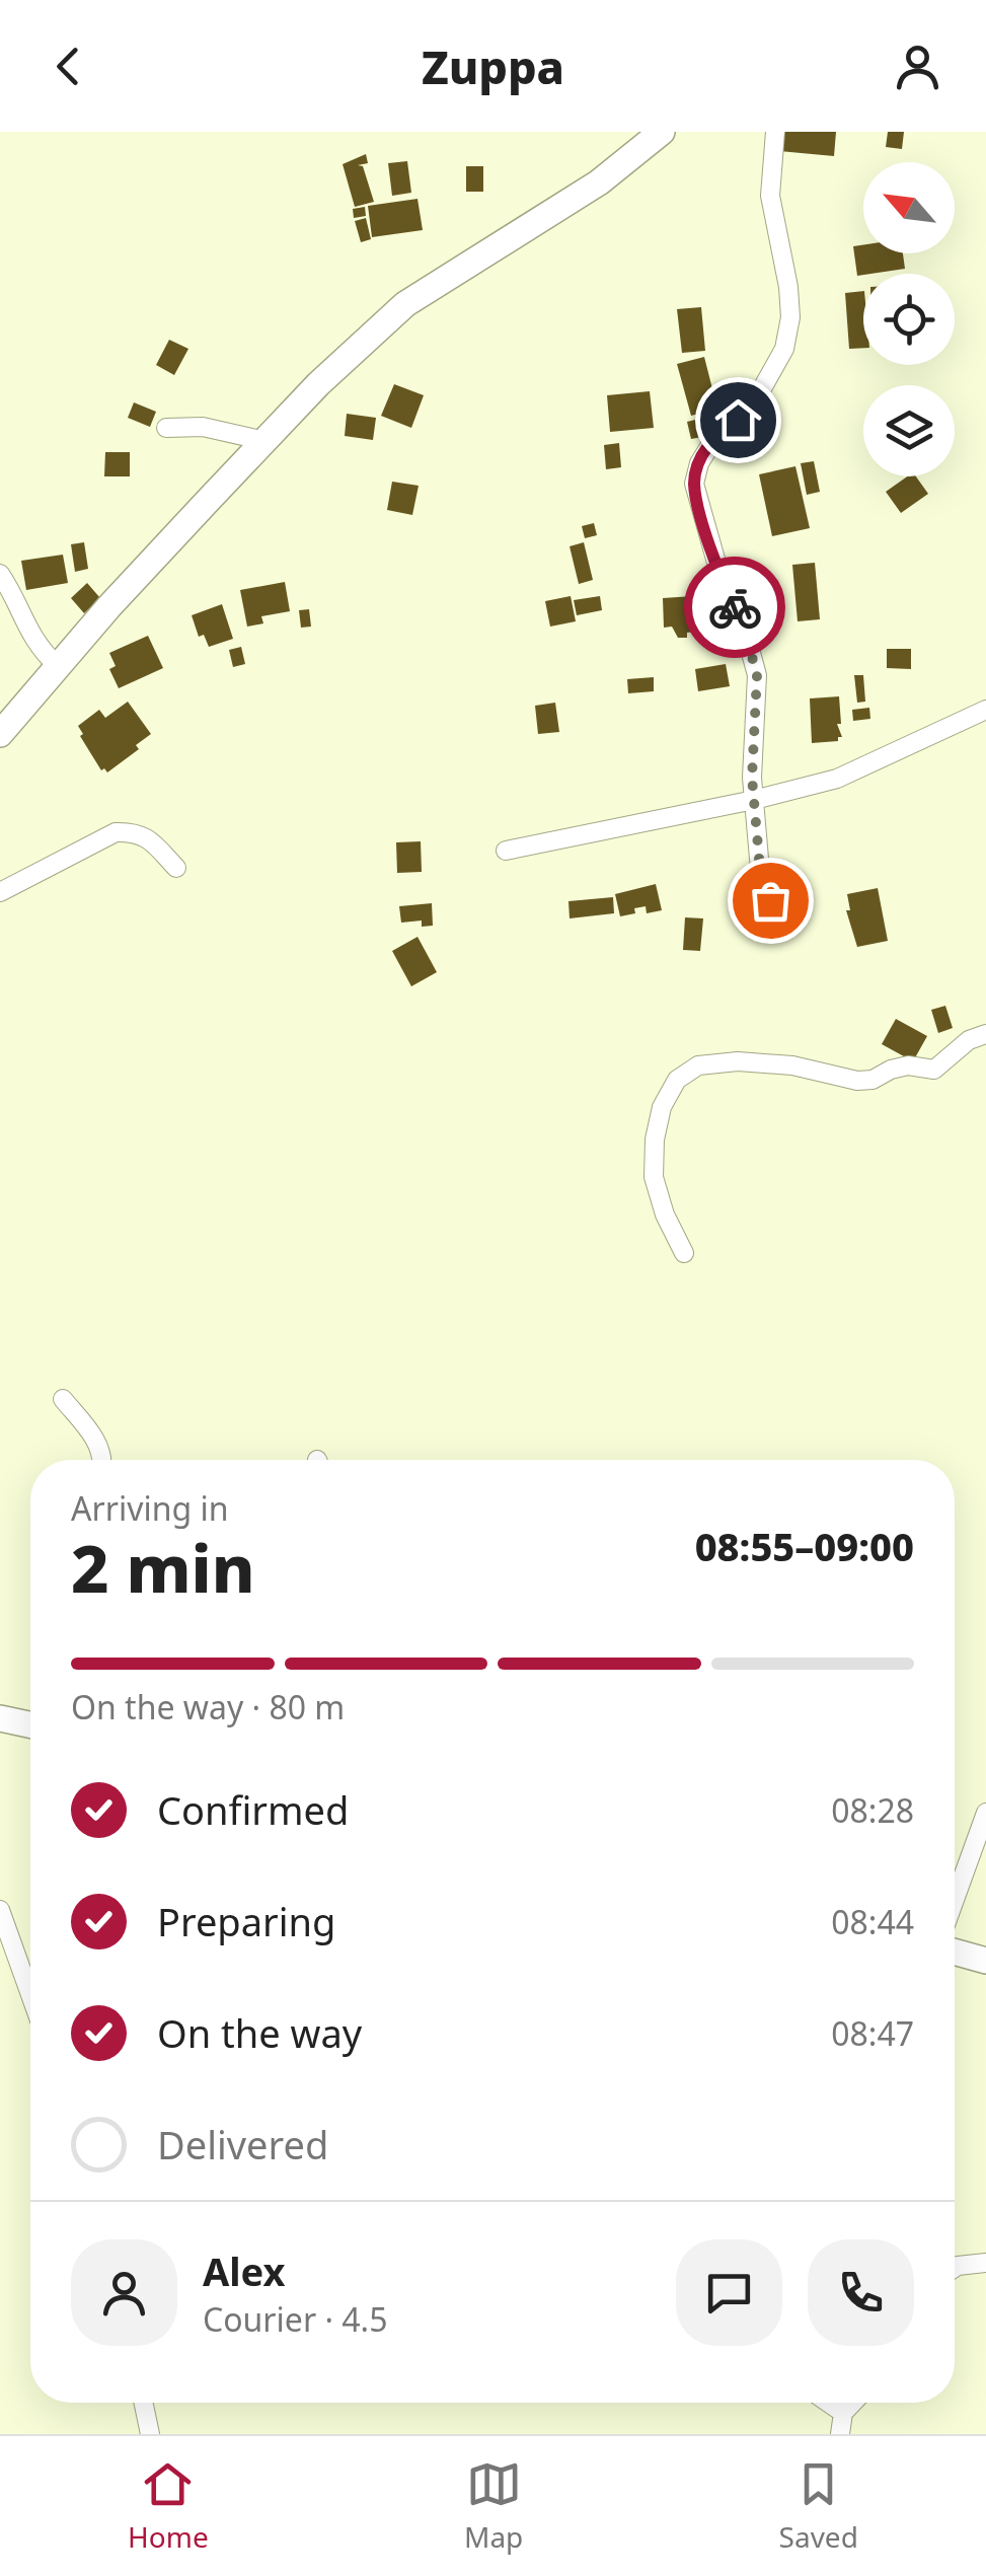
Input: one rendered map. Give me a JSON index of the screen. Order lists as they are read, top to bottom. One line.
{"north":"top left","page":{"header":"Zuppa","heading":["2 min","Arriving in","08:55–09:00"],"panel":["Alex","Courier · 4.5"],"bar":"On the way · 80 m","list":[["Confirmed","08:28"],["Preparing","08:44"],["On the way","08:47"],"Delivered"],"tabs":["Home","Map","Saved"]}}
